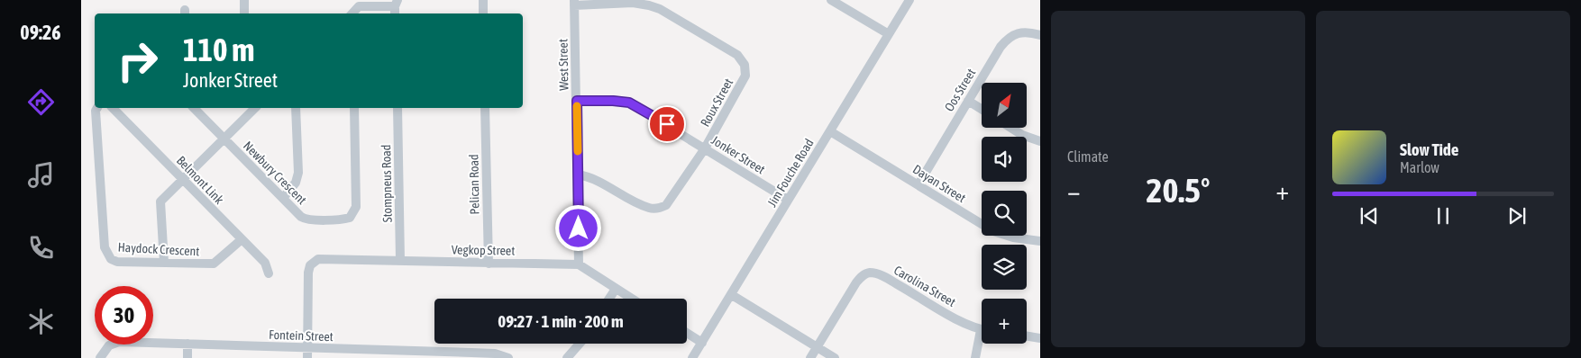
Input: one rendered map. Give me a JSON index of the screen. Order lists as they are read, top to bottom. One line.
{"streets":{"street":["West Street","Oos Street","Roux Street","Jonker Street","Newbury Crescent","Jim Fouche Road","Belmont Link","Stompneus Road","Dayan Street","Pelican Road","Haydock Crescent","Vegkop Street","Carolina Street","Fontein Street"]},"crossings":[["West Street","Roux Street"],["West Street","Jonker Street"],["West Street","Vegkop Street"],["Oos Street","Dayan Street"],["Roux Street","Jonker Street"],["Jonker Street","Jim Fouche Road"],["Jim Fouche Road","Dayan Street"],["Belmont Link","Haydock Crescent"],["Stompneus Road","Vegkop Street"],["Pelican Road","Vegkop Street"],["Vegkop Street","Fontein Street"]],"north":"top right","page":{"tabs":"09:26","tile":"Climate","turn":["110 m","Jonker Street"],"map_buttons":"+","song":["Slow Tide","Marlow"],"heat":["−","20.5°","+"],"limit":"30","trip":"09:27 · 1 min · 200 m"}}
